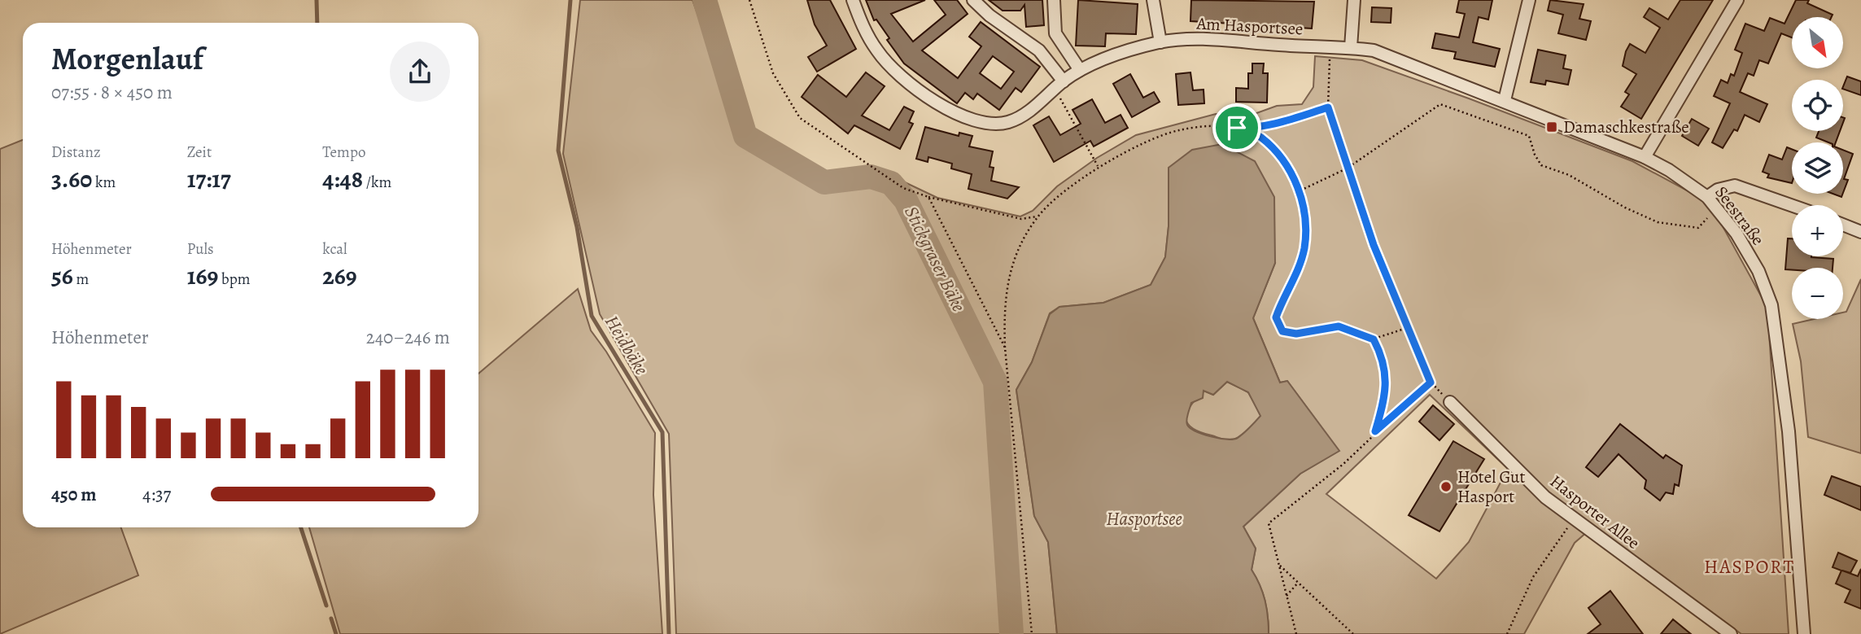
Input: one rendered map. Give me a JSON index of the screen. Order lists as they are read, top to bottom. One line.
{"streets":{"street":["Am Hasportsee","Seestraße","Hasporter Allee"]},"crossings":[["Am Hasportsee","Seestraße"]],"districts":["HASPORT"],"water":["Stickgraser Bäke","Heidbäke","Hasportsee"],"places":{"transit":["Damaschkestraße"],"other":["Hotel Gut Hasport"]},"north":"bottom right","page":{"map_buttons":["+","−"],"heading":["Morgenlauf","07:55 · 8 × 450 m"],"stats":[["Distanz","3.60 km"],["Zeit","17:17"],["Tempo","4:48 /km"],["Höhenmeter","56 m"],["Puls","169 bpm"],["kcal","269"]],"chart":["Höhenmeter","240–246 m"],"list":[{"name":"450 m","note":"4:37"}]}}
